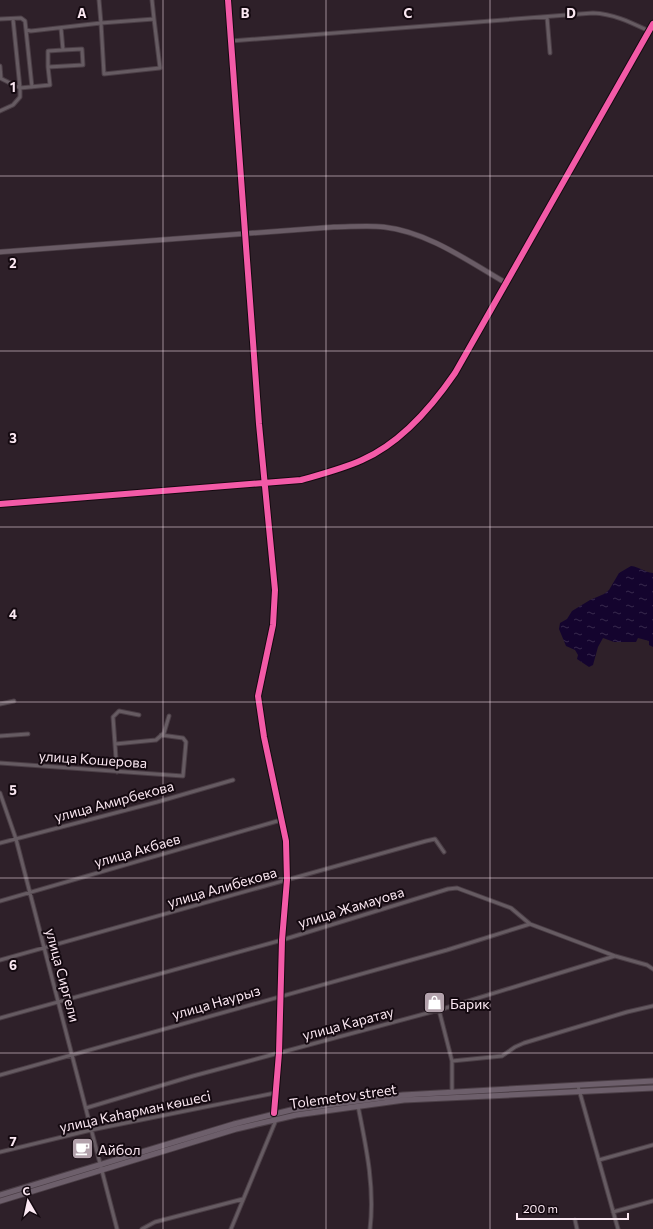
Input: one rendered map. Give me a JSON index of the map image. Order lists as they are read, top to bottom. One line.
{"streets":{"main road":["Tolemetov street"],"street":["улица Кошерова","улица Амирбекова","улица Акбаев","улица Алибекова","улица Жамауова","улица Сиргели","улица Наурыз","улица Каратау","улица Каһарман көшесі"]},"crossings":[["улица Амирбекова","улица Сиргели"],["улица Акбаев","улица Сиргели"],["улица Алибекова","улица Сиргели"],["улица Жамауова","улица Сиргели"],["улица Жамауова","улица Наурыз"],["улица Жамауова","улица Каратау"],["улица Сиргели","улица Наурыз"],["улица Сиргели","улица Каратау"],["улица Сиргели","Tolemetov street"],["улица Сиргели","улица Каһарман көшесі"]],"places":{"shop":["Барик"],"cafe":["Айбол"]},"scale_bar":"200 m","north":"top","grid":{"columns":["A","B","C","D"],"rows":["1","2","3","4","5","6","7"]}}
